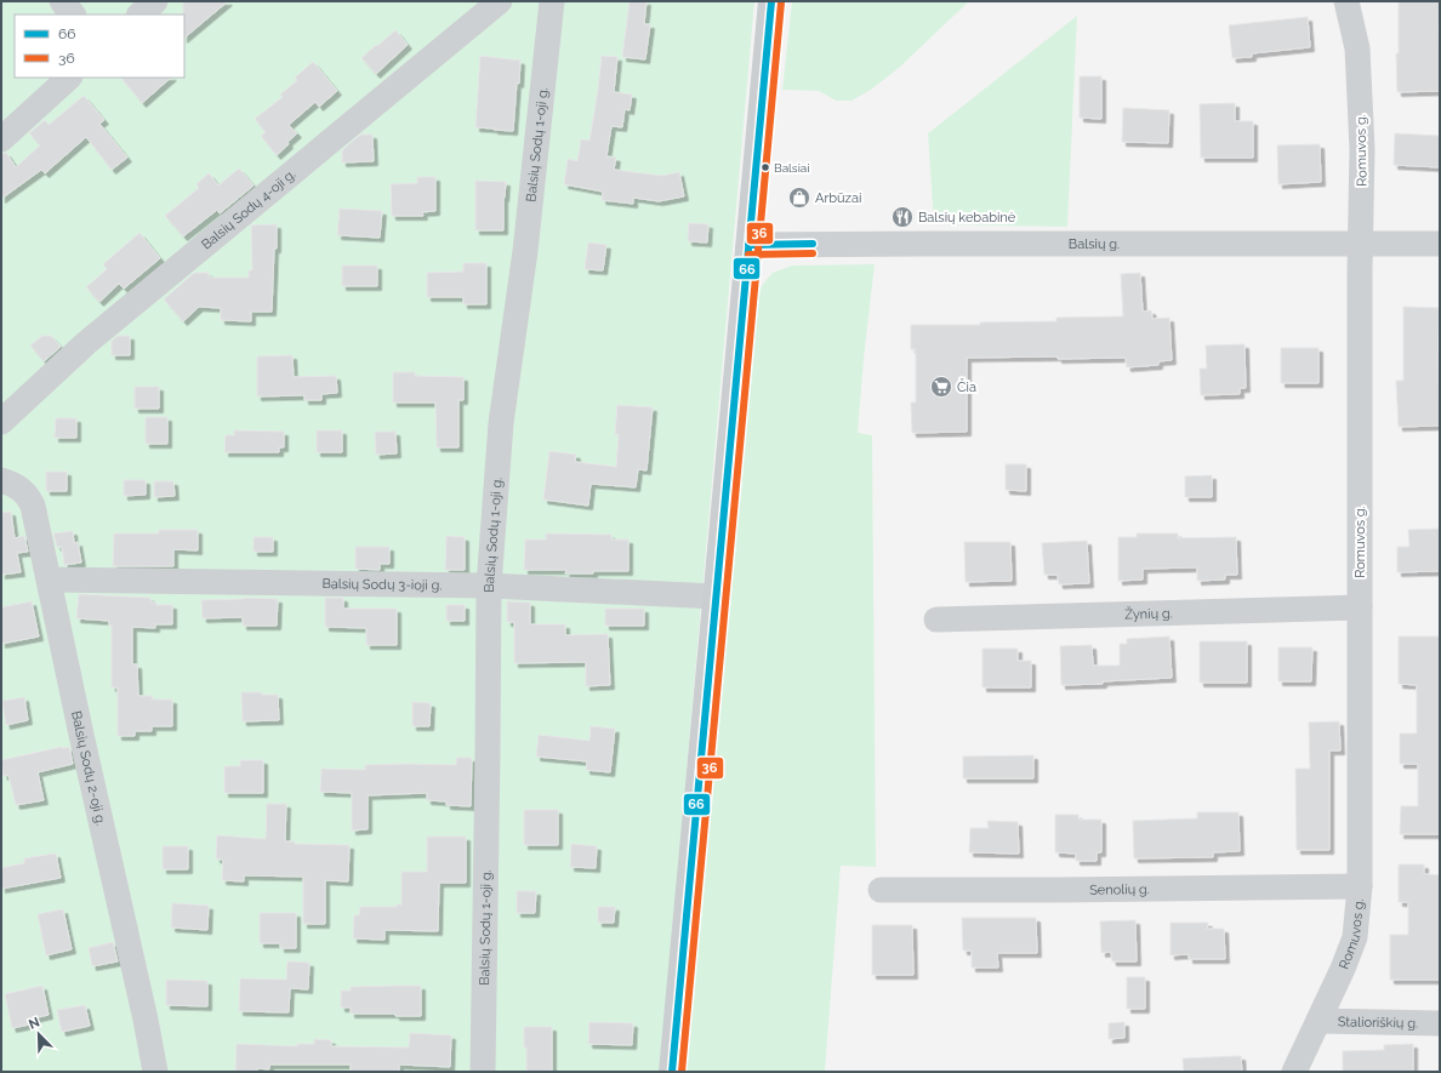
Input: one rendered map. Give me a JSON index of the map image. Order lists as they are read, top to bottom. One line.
{"streets":{"street":["Balsių Sodų 1-oji g.","Romuvos g.","Balsių Sodų 4-oji g.","Balsių g.","Balsių Sodų 3-ioji g.","Žynių g.","Balsių Sodų 2-oji g.","Senolių g.","Stalioriškių g."]},"crossings":[["Balsių Sodų 1-oji g.","Balsių Sodų 3-ioji g."],["Romuvos g.","Balsių g."],["Romuvos g.","Žynių g."],["Romuvos g.","Senolių g."],["Romuvos g.","Stalioriškių g."],["Balsių Sodų 3-ioji g.","Balsių Sodų 2-oji g."]],"places":{"other":["Balsiai"],"shop":["Arbūzai"],"restaurant":["Balsių kebabinė"],"supermarket":["Čia"]},"lines":["transit line 66","transit line 36"],"legend":["66","36"],"north":"top left"}
